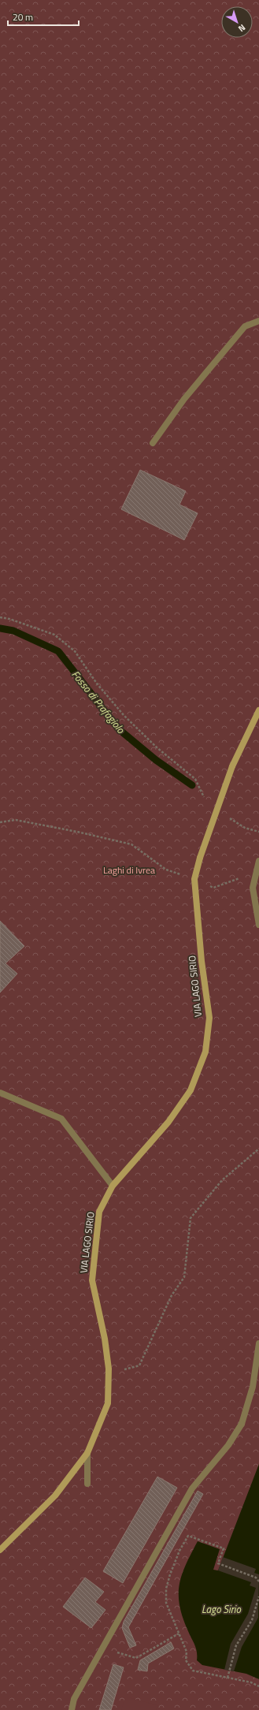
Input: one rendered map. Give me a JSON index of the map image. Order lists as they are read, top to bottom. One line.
{"streets":{"main road":["VIA LAGO SIRIO"]},"water":["Fosso di Prafagiolo","Lago Sirio"],"parks":["Laghi di Ivrea"],"scale_bar":"20 m","north":"bottom right"}
